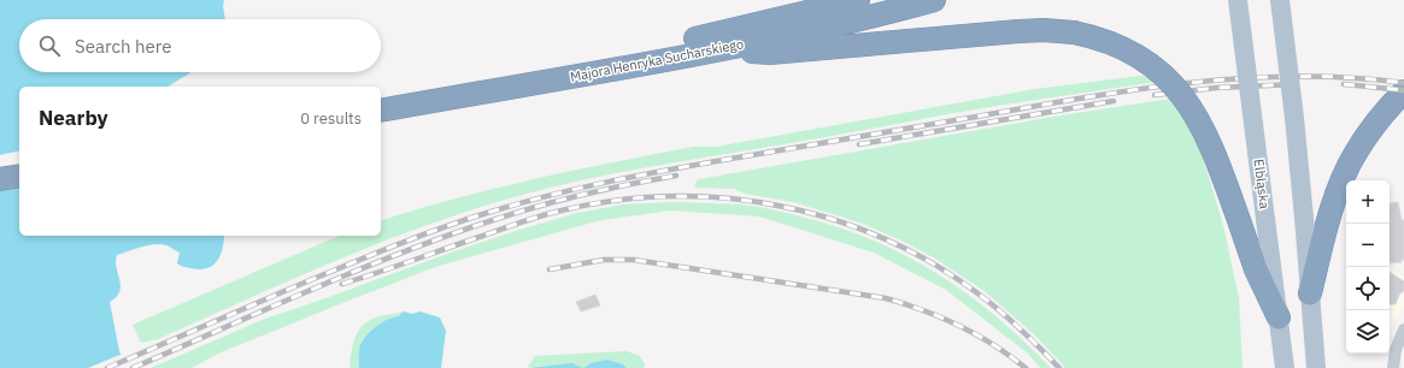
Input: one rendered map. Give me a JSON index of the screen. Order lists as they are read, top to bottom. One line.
{"streets":{"highway":["Majora Henryka Sucharskiego"],"main road":["Elbląska"]},"page":{"search":"Search here","heading":["Nearby","0 results"],"map_buttons":["+","−"]}}
